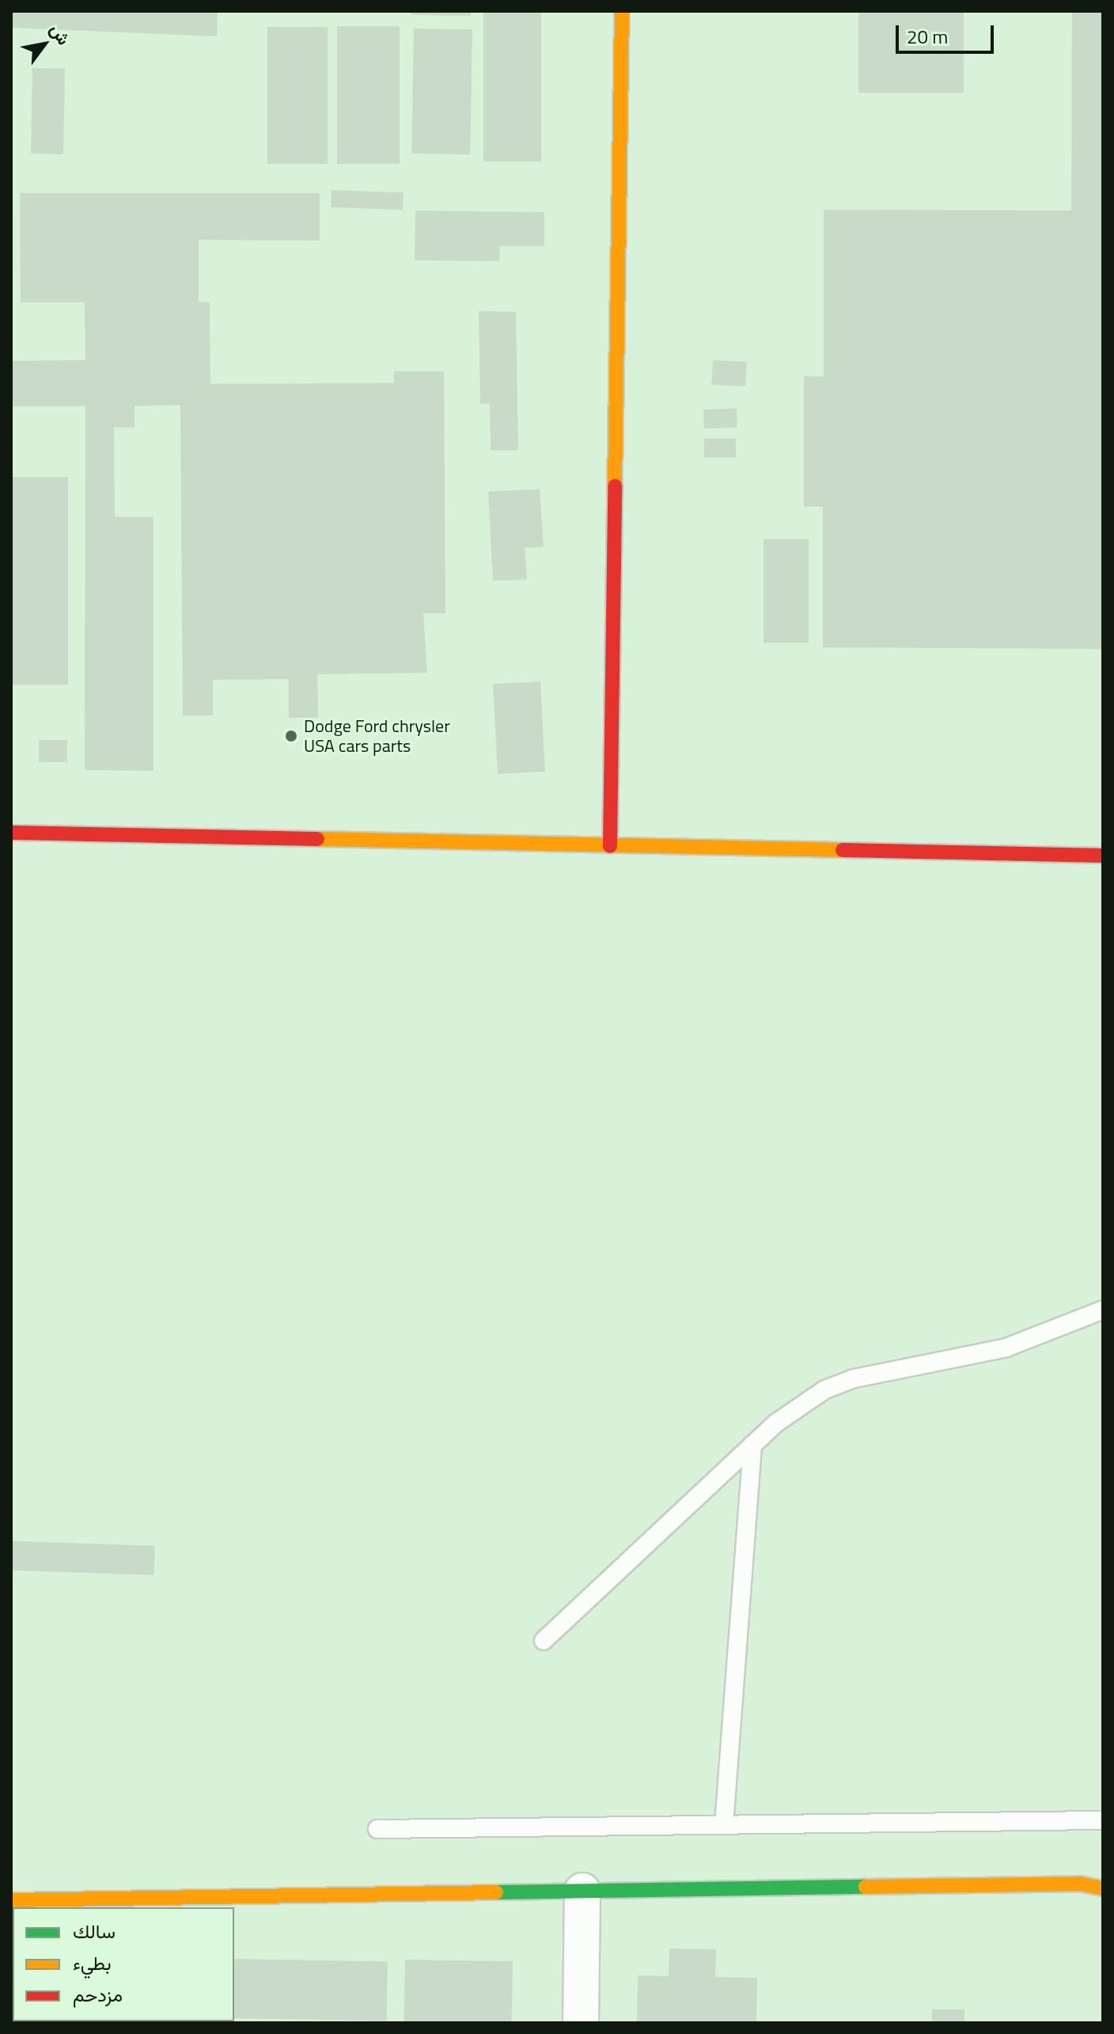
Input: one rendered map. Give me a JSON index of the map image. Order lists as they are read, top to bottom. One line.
{"places":["Dodge Ford chrysler USA cars parts"],"legend":["سالك","بطيء","مزدحم"],"scale_bar":"20 m","north":"top right"}
